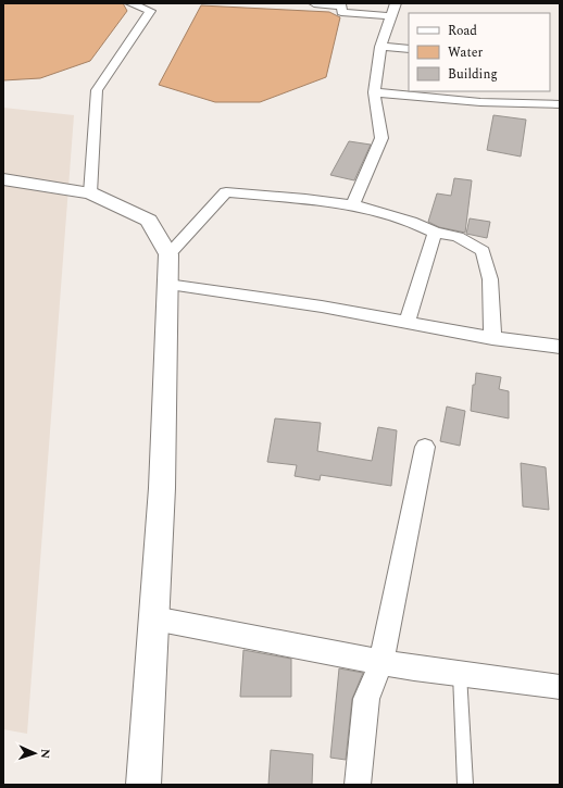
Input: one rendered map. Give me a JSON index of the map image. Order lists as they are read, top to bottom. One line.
{"legend":["Road","Water","Building"],"north":"right"}
